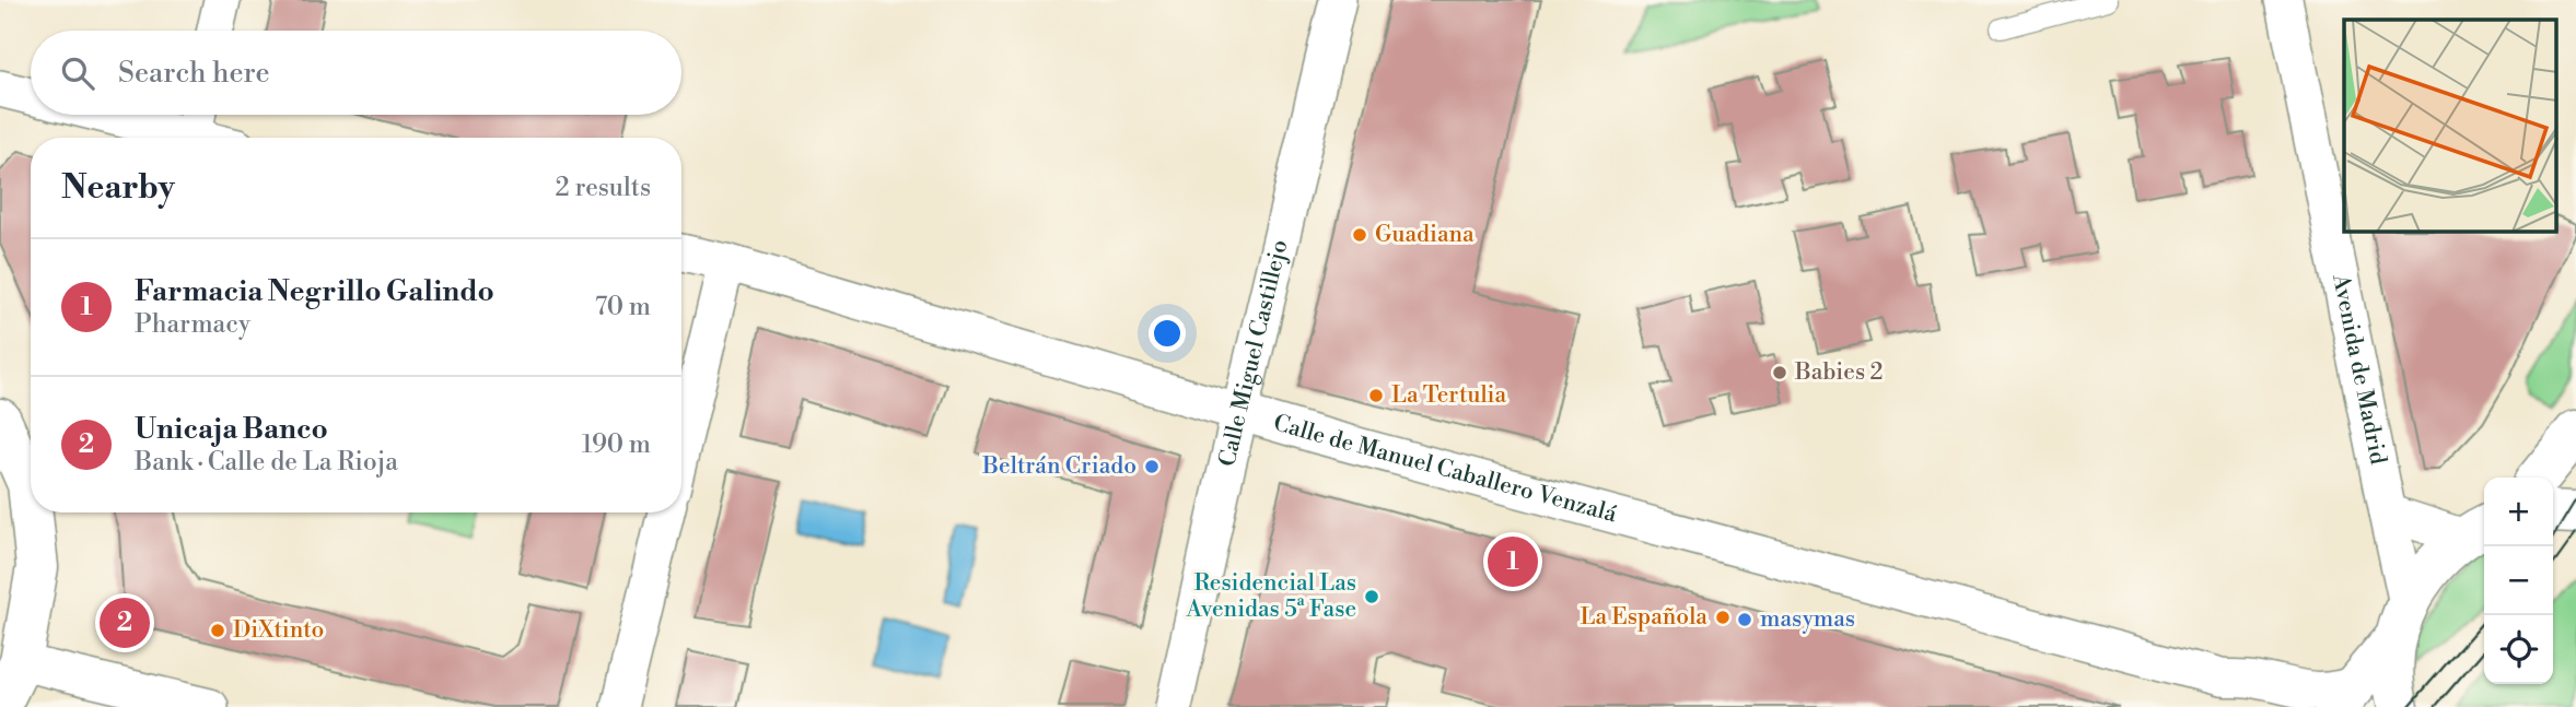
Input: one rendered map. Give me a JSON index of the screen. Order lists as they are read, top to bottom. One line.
{"streets":{"street":["Calle Miguel Castillejo","Avenida de Madrid","Calle de Manuel Caballero Venzalá"]},"crossings":[["Calle Miguel Castillejo","Calle de Manuel Caballero Venzalá"]],"places":["Guadiana","Babies 2","La Tertulia","Beltrán Criado","Residencial Las Avenidas 5ª Fase","La Española","masymas","DiXtinto"],"page":{"search":"Search here","heading":["Nearby","2 results"],"list":[{"mark":"1","name":"Farmacia Negrillo Galindo","note":"Pharmacy","value":"70 m"},{"mark":"2","name":"Unicaja Banco","note":"Bank · Calle de La Rioja","value":"190 m"}],"map_buttons":["+","−"],"pins":["1","2"]}}
